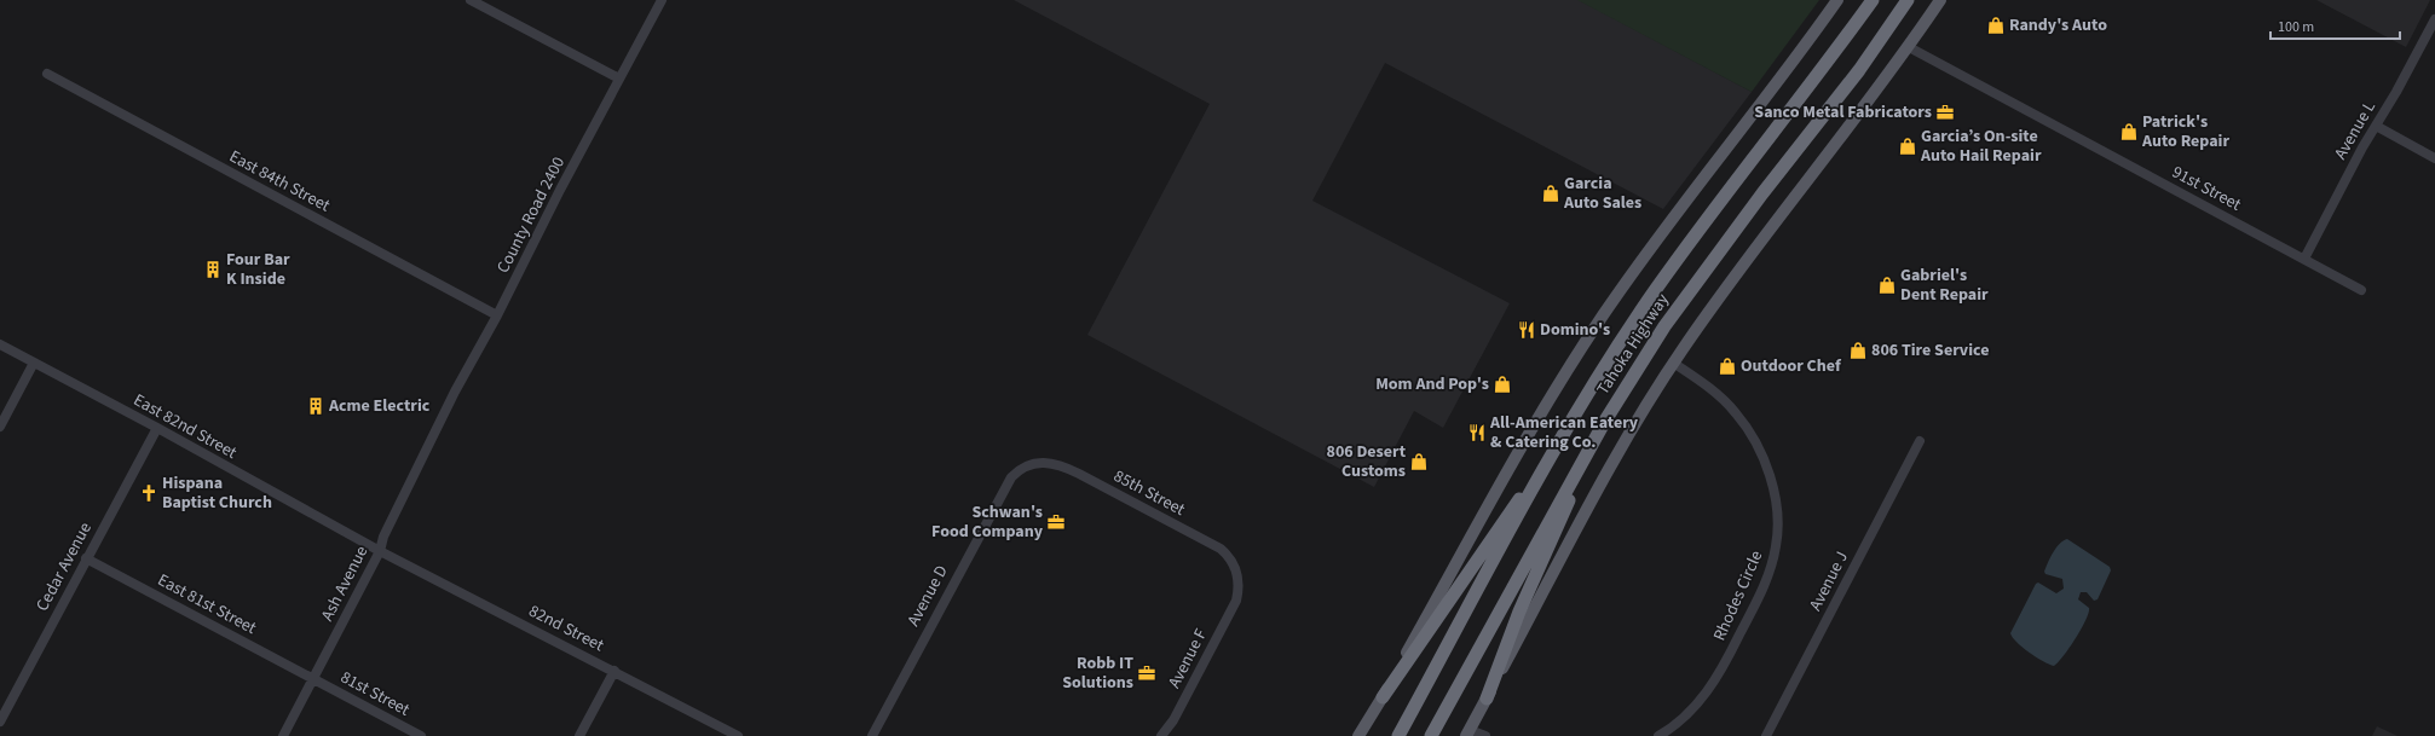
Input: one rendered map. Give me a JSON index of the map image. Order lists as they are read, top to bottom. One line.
{"streets":{"highway":["Tahoka Highway"],"street":["Avenue L","East 84th Street","91st Street","County Road 2400","East 82nd Street","85th Street","Cedar Avenue","Avenue J","Ash Avenue","Avenue D","Rhodes Circle","East 81st Street","82nd Street","Avenue F","81st Street"]},"crossings":[["Avenue L","91st Street"],["East 84th Street","County Road 2400"],["County Road 2400","Ash Avenue"],["East 82nd Street","Cedar Avenue"],["East 82nd Street","Ash Avenue"],["East 82nd Street","82nd Street"],["85th Street","Avenue D"],["85th Street","Avenue F"],["Cedar Avenue","East 81st Street"],["Ash Avenue","East 81st Street"],["Ash Avenue","82nd Street"],["Ash Avenue","81st Street"],["East 81st Street","81st Street"]],"places":{"shop":["Randy's Auto","Patrick's Auto Repair","Garcia’s On-site Auto Hail Repair","Garcia Auto Sales","Gabriel's Dent Repair","806 Tire Service","Outdoor Chef","Mom And Pop's","806 Desert Customs"],"office":["Sanco Metal Fabricators","Schwan's Food Company","Robb IT Solutions"],"building":["Four Bar K Inside","Acme Electric"],"restaurant":["Domino's","All-American Eatery & Catering Co."],"church":["Hispana Baptist Church"]},"scale_bar":"100 m"}
